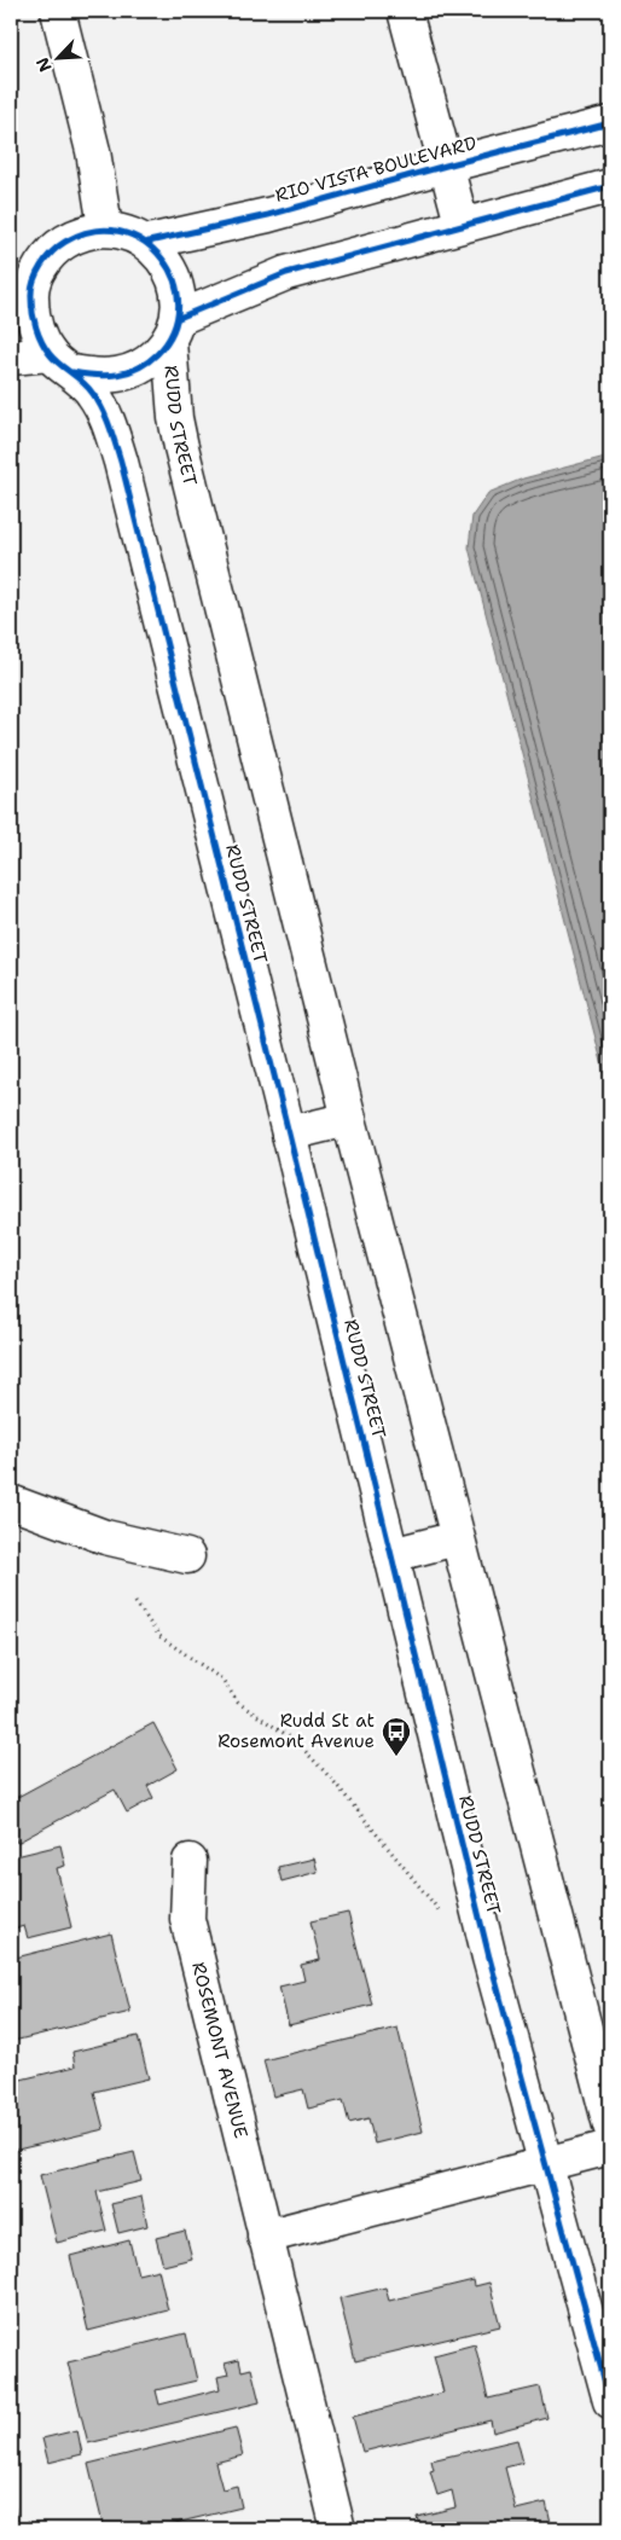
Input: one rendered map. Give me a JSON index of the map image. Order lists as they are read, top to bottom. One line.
{"streets":{"street":["RIO VISTA BOULEVARD","RUDD STREET","ROSEMONT AVENUE"]},"crossings":[["RIO VISTA BOULEVARD","RUDD STREET"]],"places":{"bus stop":["Rudd St at Rosemont Avenue"]},"north":"bottom left"}
